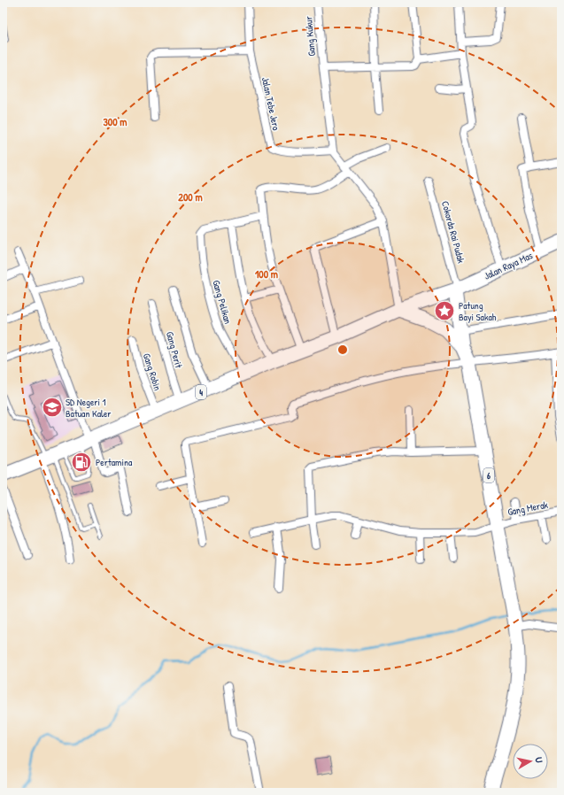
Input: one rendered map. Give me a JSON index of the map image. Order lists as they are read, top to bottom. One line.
{"streets":{"highway":["Jalan Raya Mas","4","6"],"street":["Gang Kukur","Jalan Tebe Jero","Cokorda Rai Pudak","Gang Pelikan","Gang Perit","Gang Robin","Gang Merak"]},"crossings":[["Gang Kukur","Jalan Tebe Jero"],["Cokorda Rai Pudak","Jalan Raya Mas"],["Cokorda Rai Pudak","4"],["Cokorda Rai Pudak","6"],["Jalan Raya Mas","4"],["Jalan Raya Mas","6"],["Gang Pelikan","4"],["Gang Perit","4"],["Gang Robin","4"],["4","6"],["6","Gang Merak"]],"places":{"place":["Patung Bayi Sakah"],"school or university":["SD Negeri 1 Batuan Kaler"],"fuel station":["Pertamina"]},"north":"right","rings":["300 m","200 m","100 m"]}
